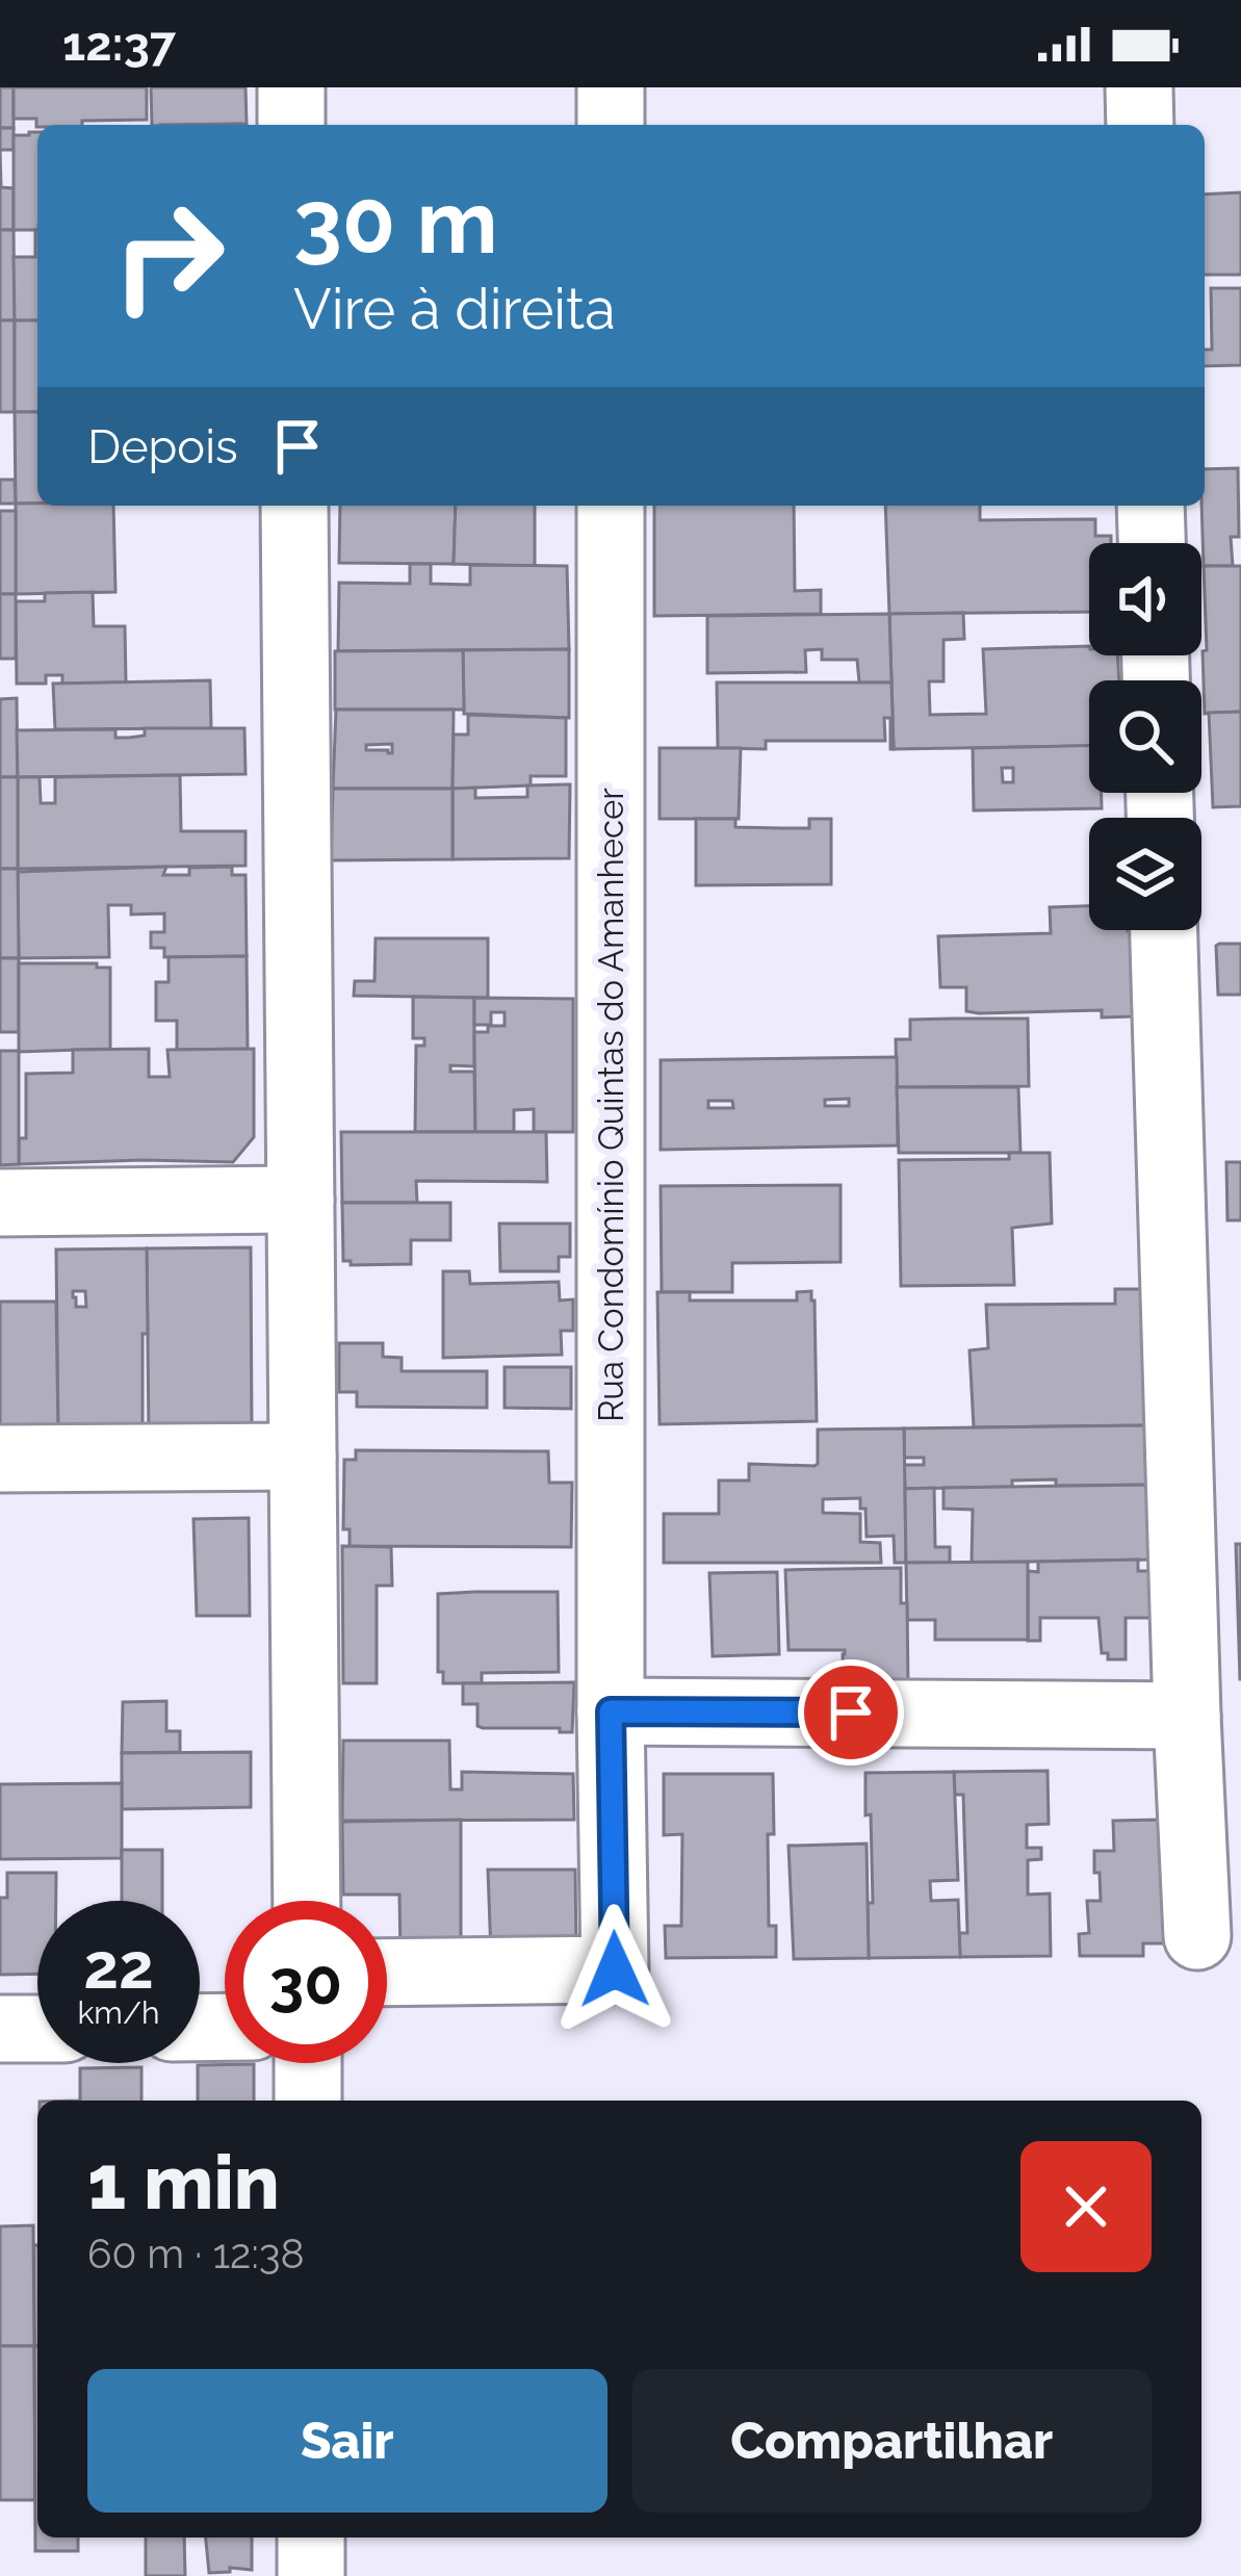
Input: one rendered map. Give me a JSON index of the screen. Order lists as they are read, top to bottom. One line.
{"streets":{"street":["Rua Condomínio Quintas do Amanhecer"]},"page":{"status":"12:37","turn":["30 m","Vire à direita"],"then":"Depois","speed":"22 km/h","limit":"30","heading":["1 min","60 m · 12:38"],"buttons":["Sair","Compartilhar"]}}
